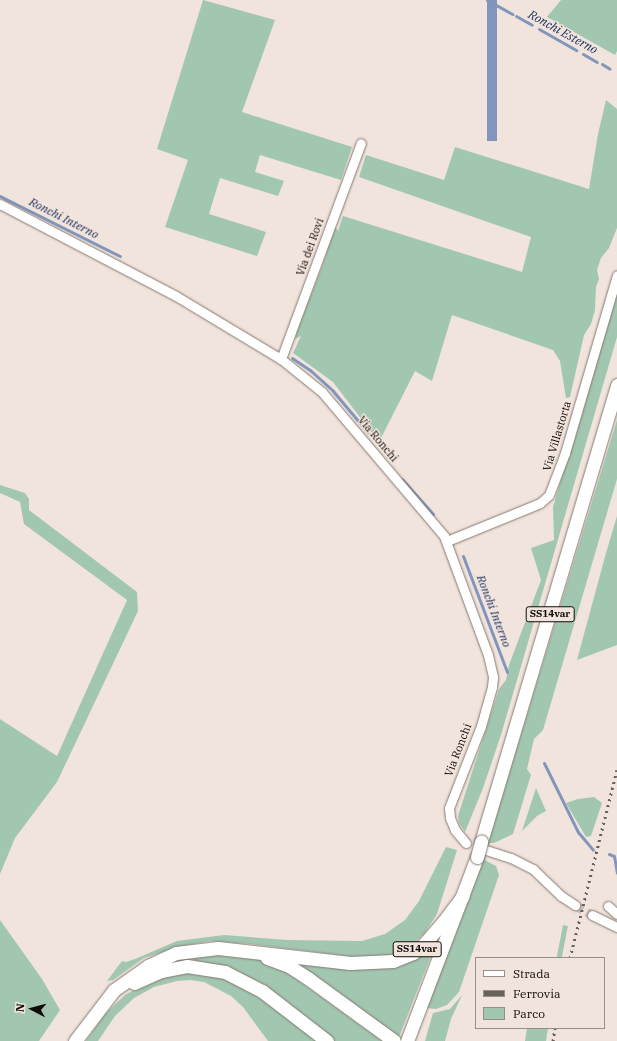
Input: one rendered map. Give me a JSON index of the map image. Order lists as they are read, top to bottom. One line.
{"streets":{"highway":["SS14var"],"street":["Via dei Rovi","Via Villastorta","Via Ronchi"]},"crossings":[["Via dei Rovi","Via Ronchi"],["Via Villastorta","Via Ronchi"]],"water":["Ronchi Esterno","Ronchi Interno"],"legend":["Strada","Ferrovia","Parco"],"north":"left"}
